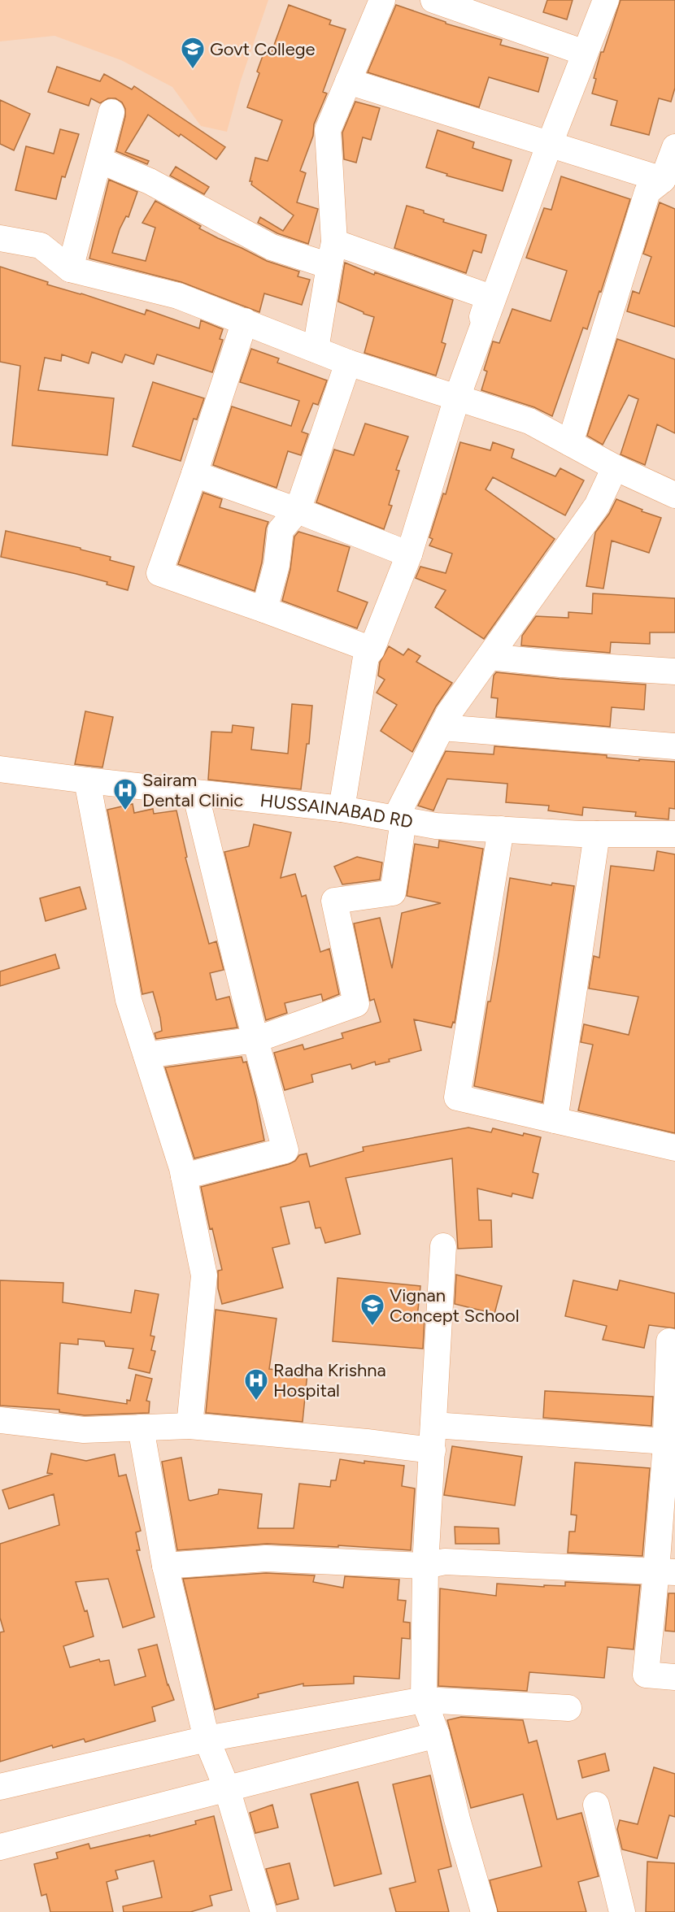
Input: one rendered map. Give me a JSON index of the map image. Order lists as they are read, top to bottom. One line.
{"streets":{"street":["HUSSAINABAD RD"]},"places":{"school or university":["Govt College","Vignan Concept School"],"hospital":["Sairam Dental Clinic","Radha Krishna Hospital"]}}
